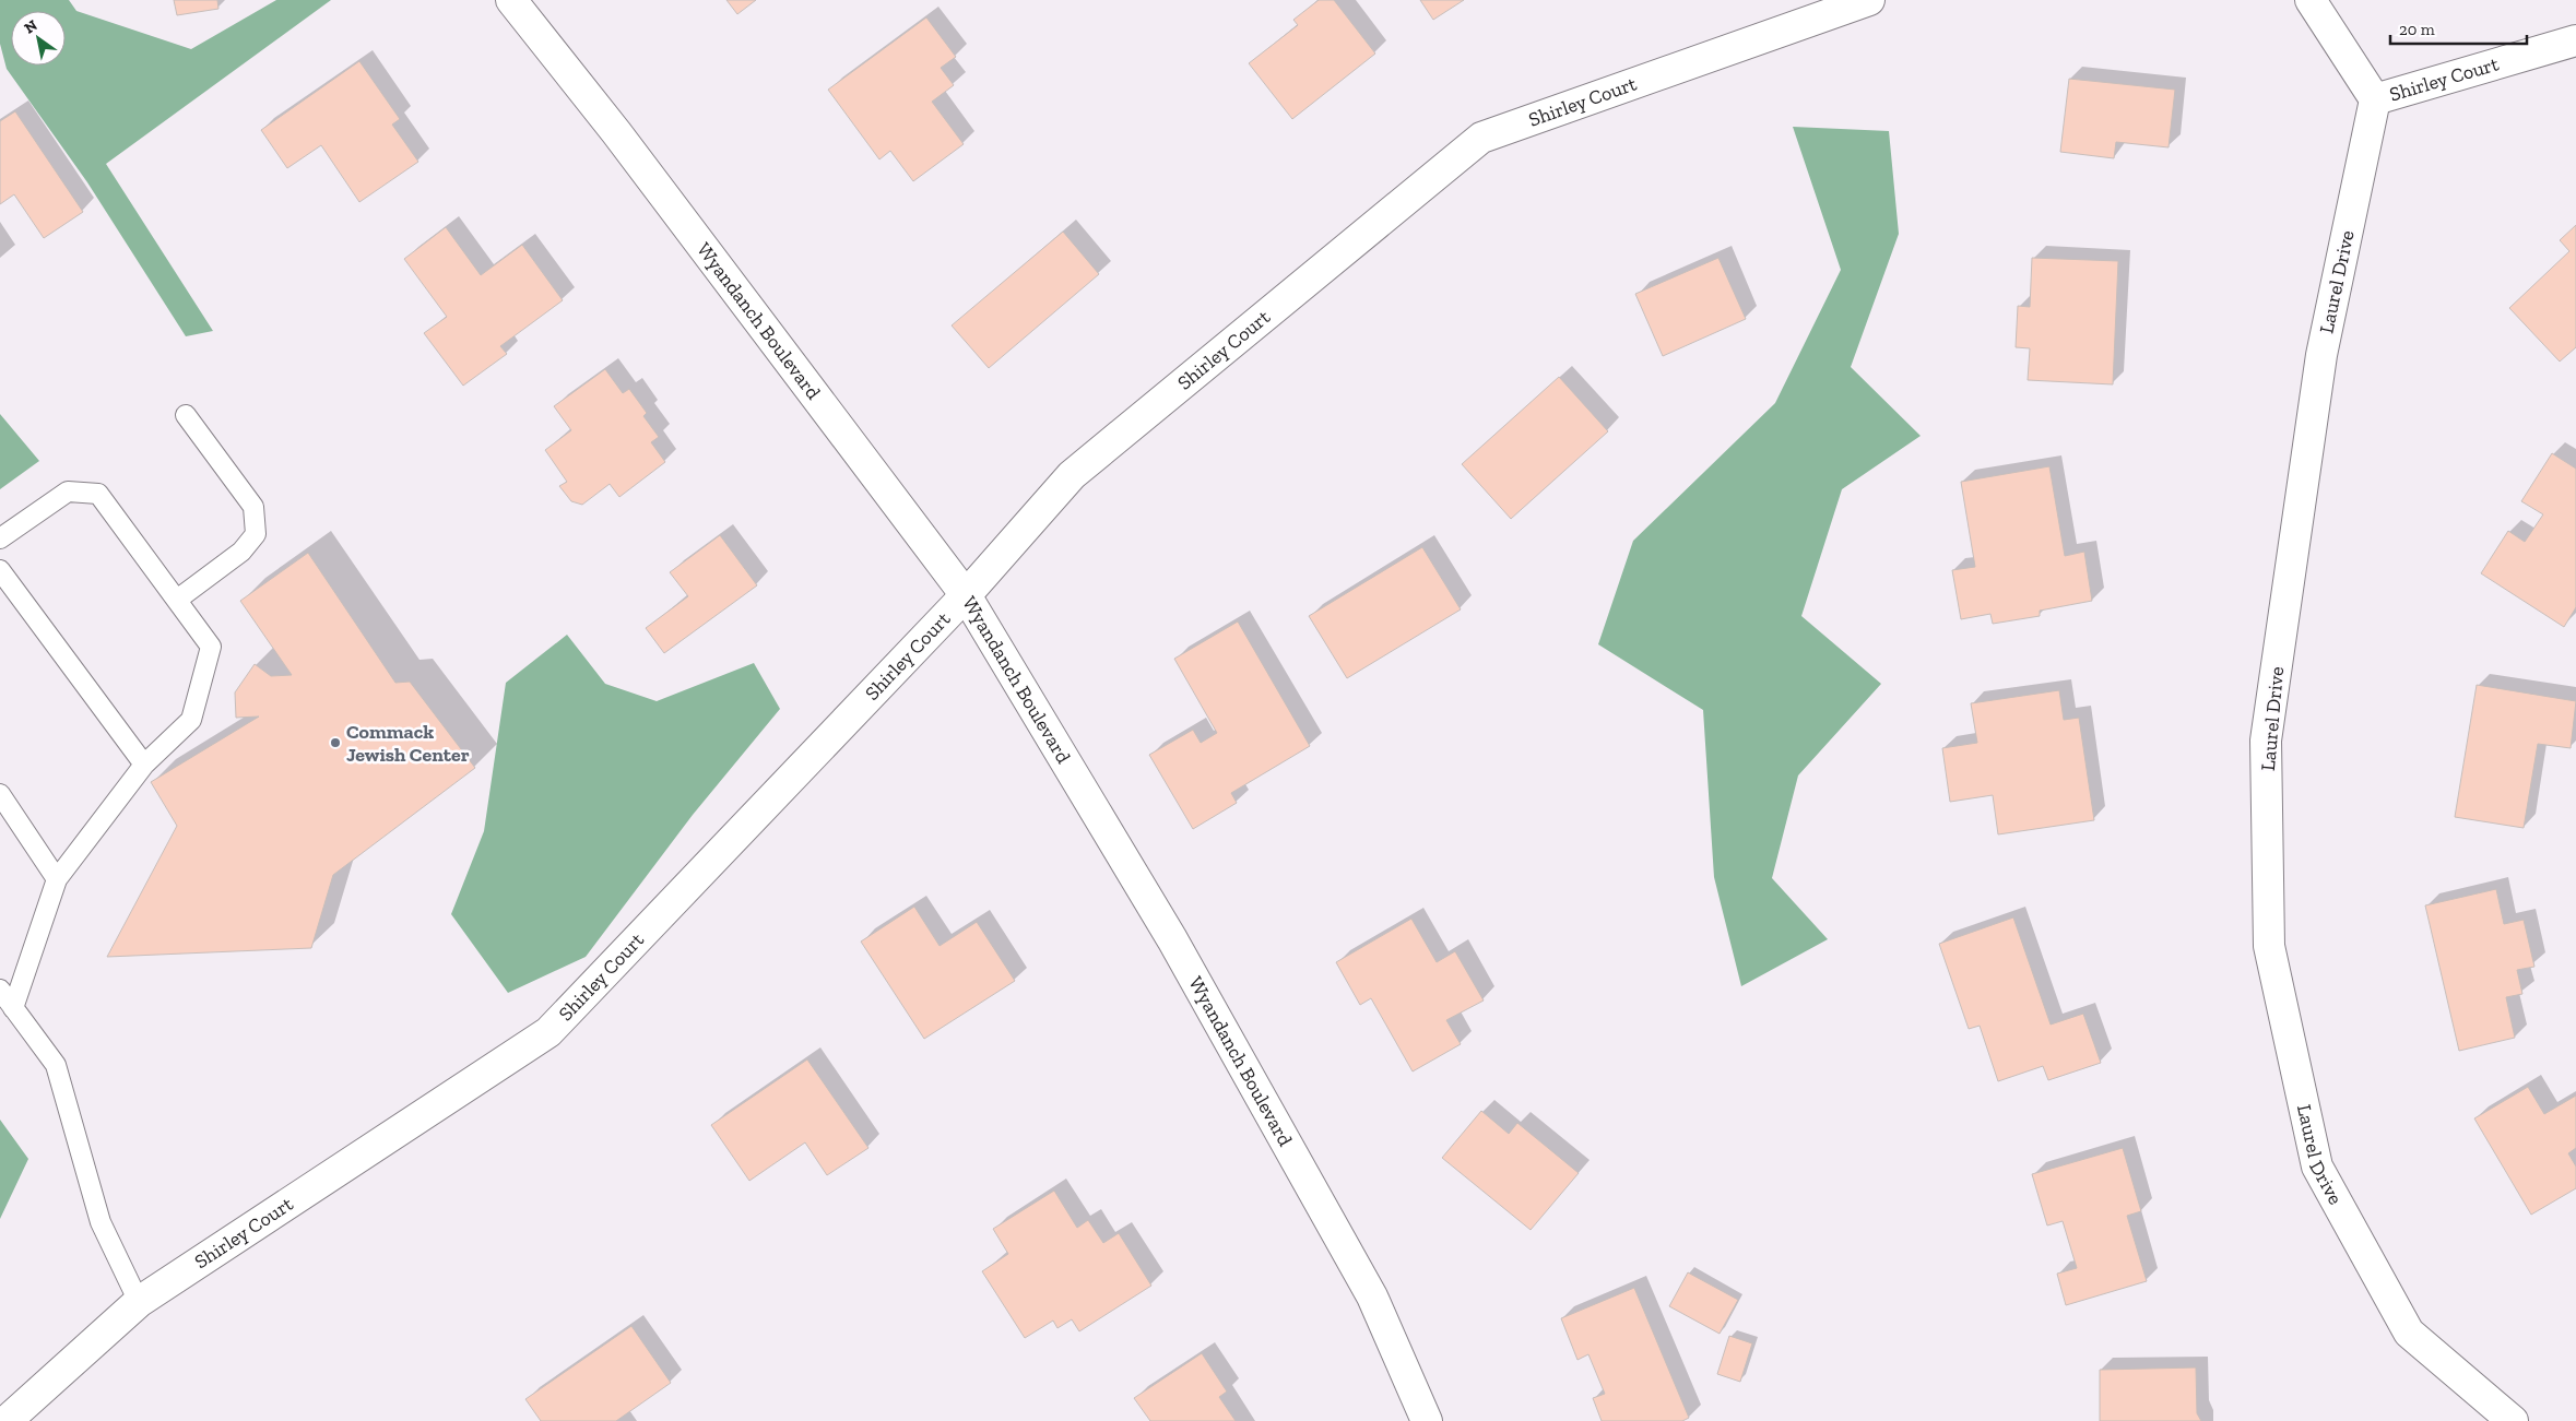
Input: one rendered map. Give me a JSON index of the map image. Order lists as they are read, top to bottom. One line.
{"streets":{"street":["Shirley Court","Laurel Drive","Wyandanch Boulevard"]},"crossings":[["Shirley Court","Laurel Drive"],["Shirley Court","Wyandanch Boulevard"]],"places":["Commack Jewish Center"],"scale_bar":"20 m","north":"top left"}
